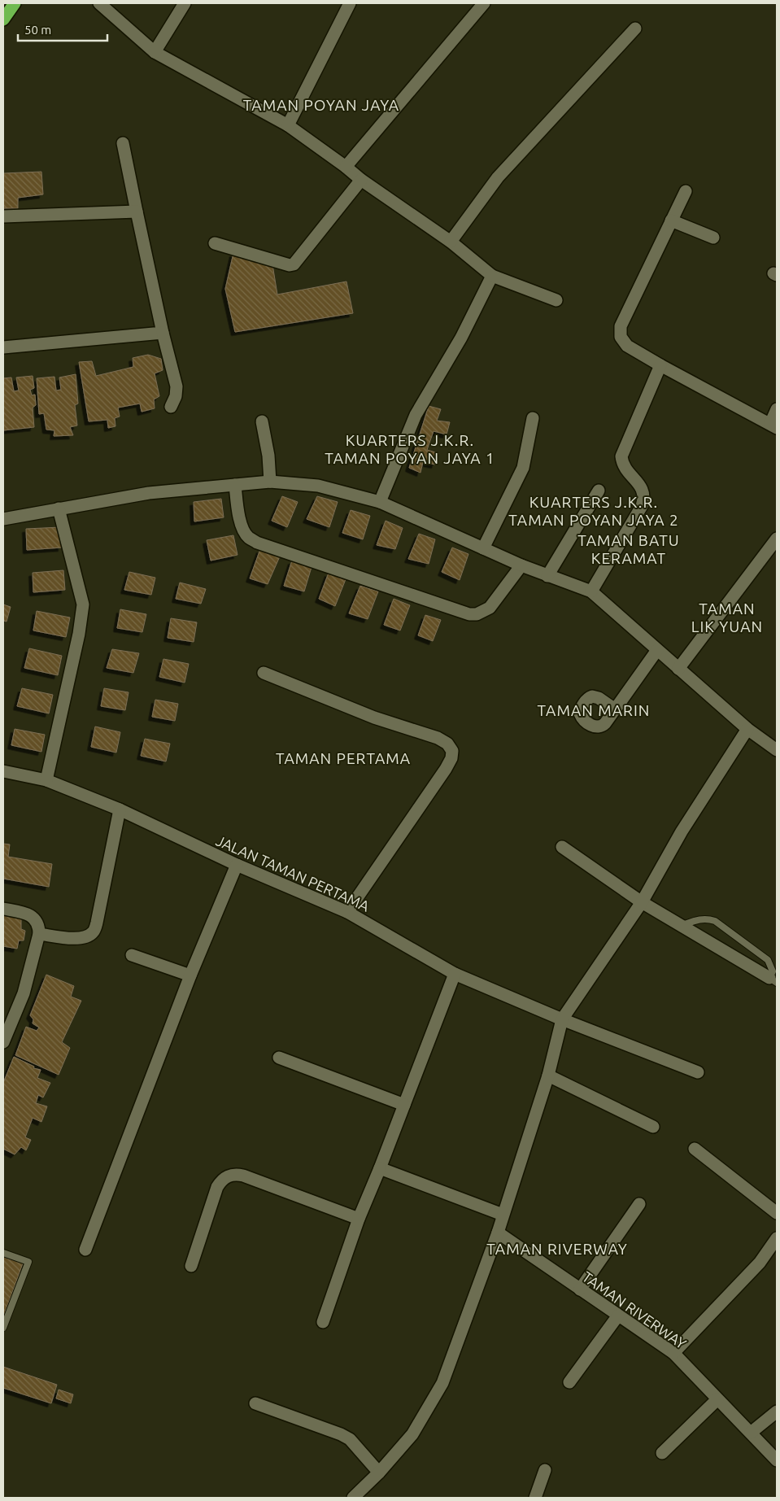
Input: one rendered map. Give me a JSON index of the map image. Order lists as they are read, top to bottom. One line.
{"streets":{"street":["JALAN TAMAN PERTAMA","TAMAN RIVERWAY"]},"districts":["TAMAN POYAN JAYA","KUARTERS J.K.R. TAMAN POYAN JAYA 1","KUARTERS J.K.R. TAMAN POYAN JAYA 2","TAMAN BATU KERAMAT","TAMAN LIK YUAN","TAMAN MARIN","TAMAN PERTAMA","TAMAN RIVERWAY"],"scale_bar":"50 m"}
